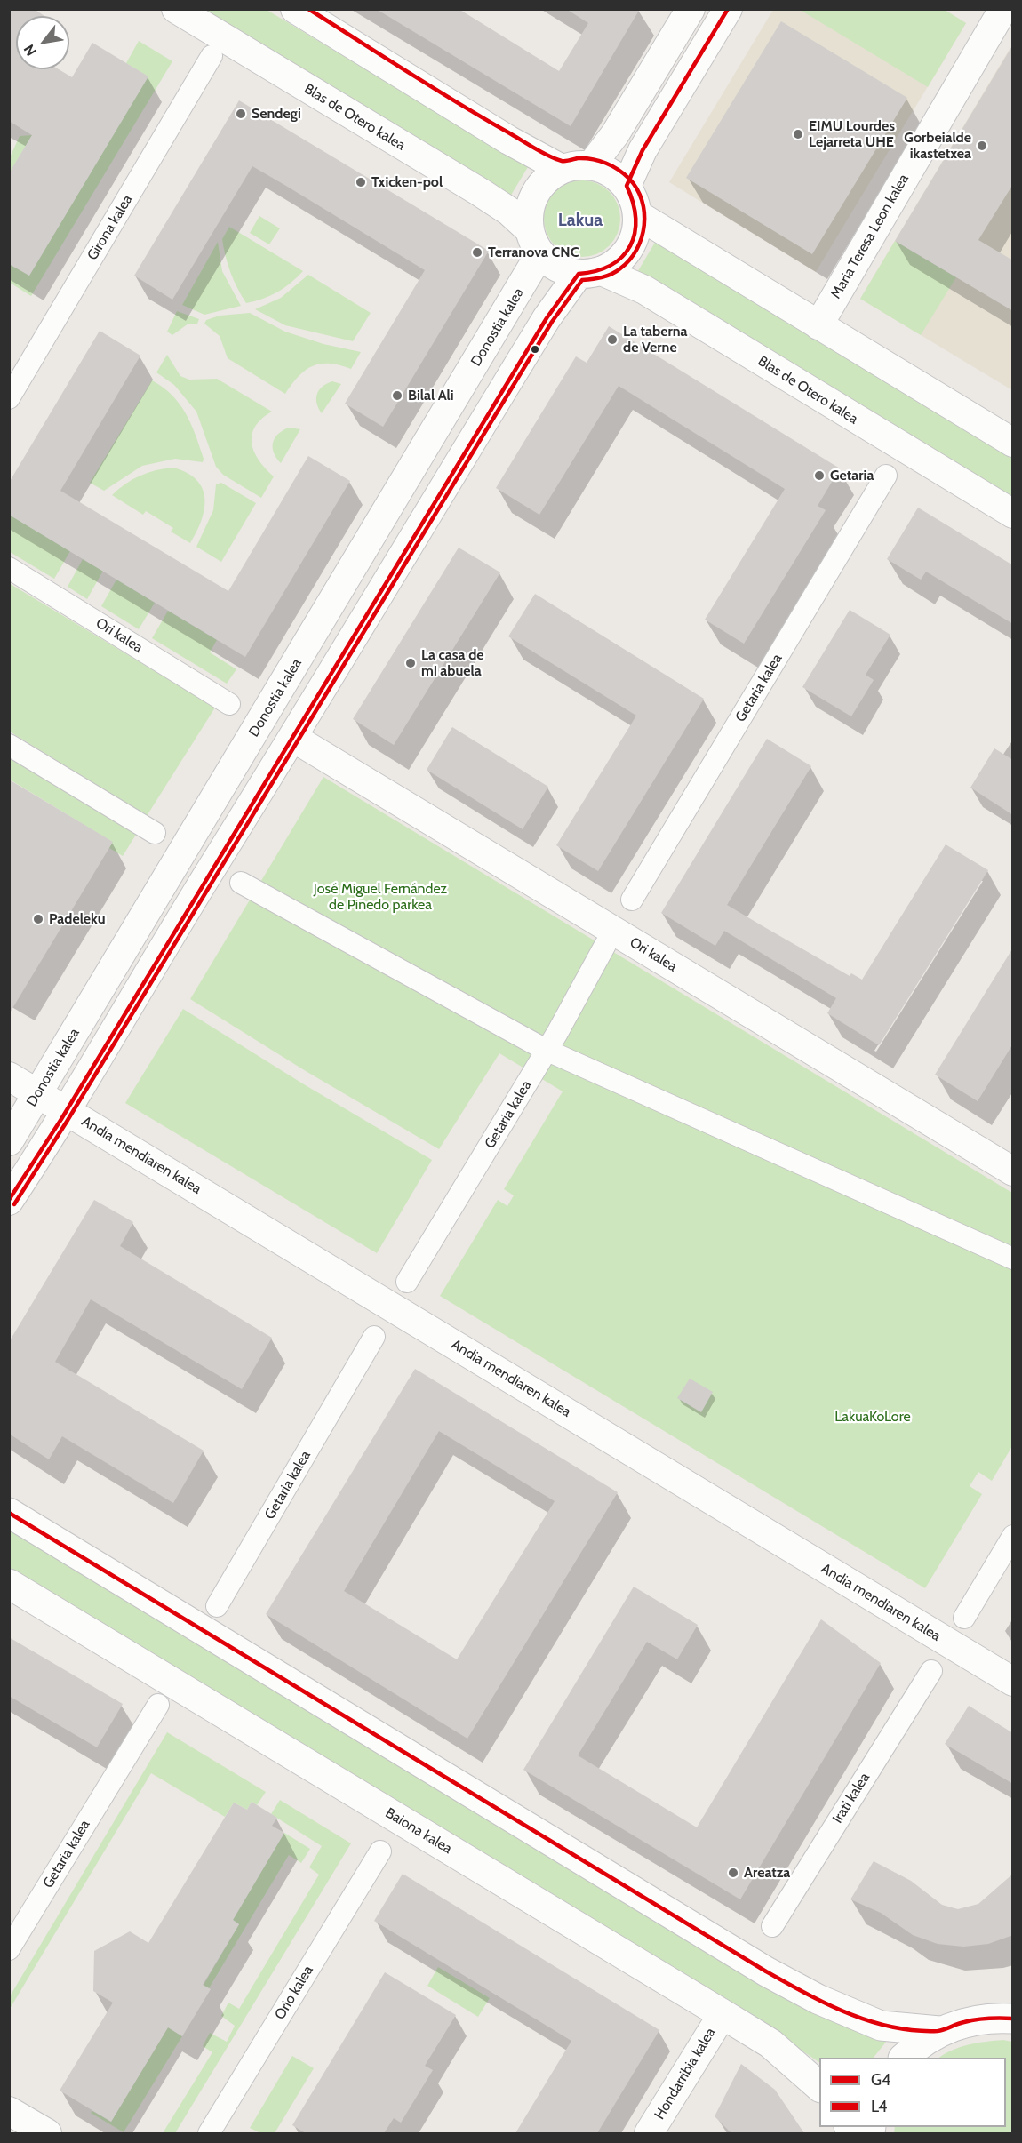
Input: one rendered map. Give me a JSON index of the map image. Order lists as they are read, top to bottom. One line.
{"streets":{"street":["Blas de Otero kalea","Girona kalea","Maria Teresa Leon kalea","Donostia kalea","Ori kalea","Getaria kalea","Andia mendiaren kalea","Irati kalea","Baiona kalea","Orio kalea","Hondarribia kalea"]},"crossings":[["Blas de Otero kalea","Donostia kalea"],["Donostia kalea","Andia mendiaren kalea"],["Baiona kalea","Hondarribia kalea"]],"districts":["Lakua"],"parks":["José Miguel Fernández de Pinedo parkea","LakuaKoLore"],"places":["Sendegi","EIMU Lourdes Lejarreta UHE","Gorbeialde ikastetxea","Txicken-pol","Terranova CNC","La taberna de Verne","Bilal Ali","Getaria","La casa de mi abuela","Padeleku","Areatza"],"lines":["transit line G4","transit line L4"],"legend":["G4","L4"],"north":"bottom left"}
